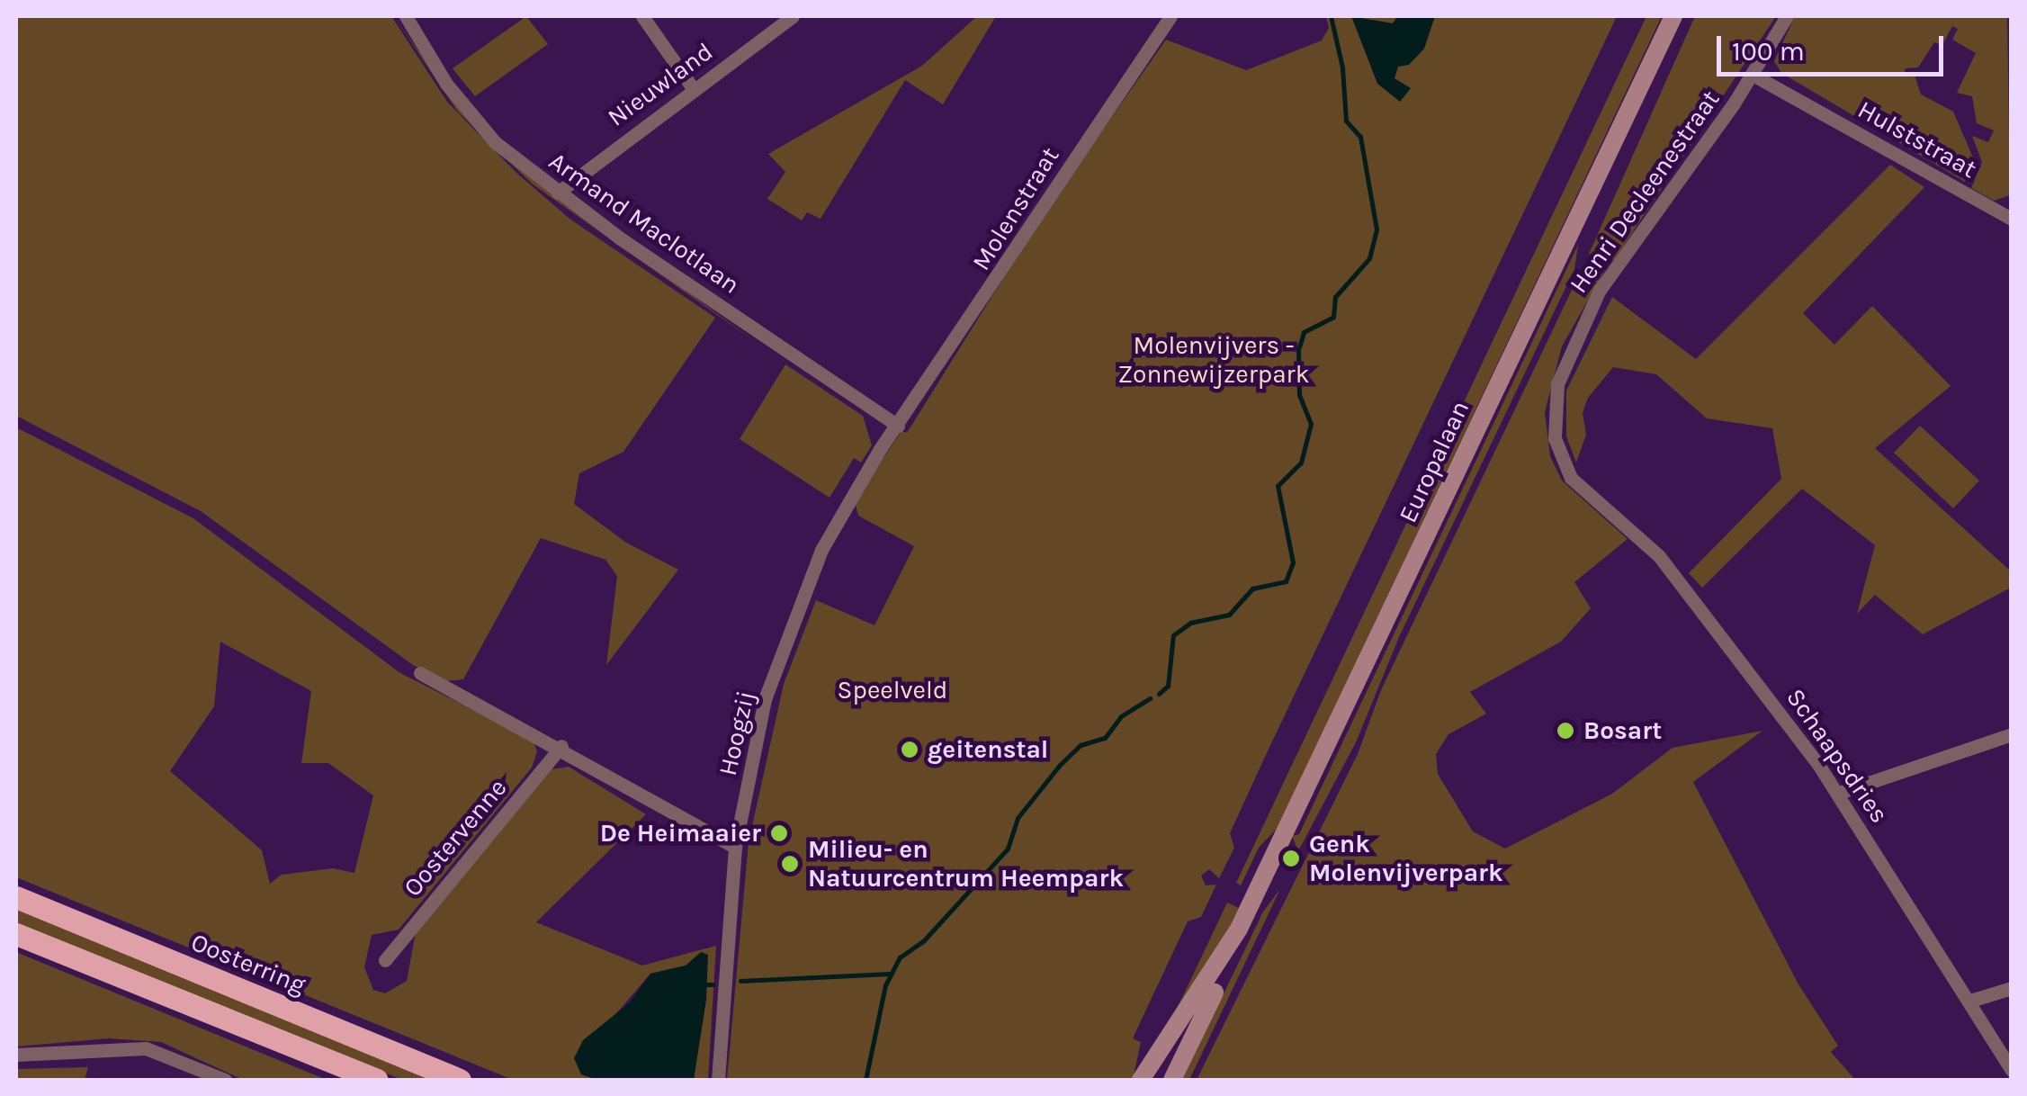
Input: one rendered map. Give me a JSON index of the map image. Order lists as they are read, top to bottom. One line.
{"streets":{"highway":["Oosterring"],"main road":["Europalaan"],"street":["Nieuwland","Hulststraat","Henri Decleenestraat","Molenstraat","Armand Maclotlaan","Hoogzij","Schaapsdries","Oostervenne"]},"crossings":[["Nieuwland","Armand Maclotlaan"],["Hulststraat","Henri Decleenestraat"],["Henri Decleenestraat","Schaapsdries"],["Molenstraat","Armand Maclotlaan"],["Molenstraat","Hoogzij"],["Armand Maclotlaan","Hoogzij"]],"parks":["Molenvijvers - Zonnewijzerpark","Speelveld"],"places":["Bosart","geitenstal","De Heimaaier","Genk Molenvijverpark","Milieu- en Natuurcentrum Heempark"],"scale_bar":"100 m"}
